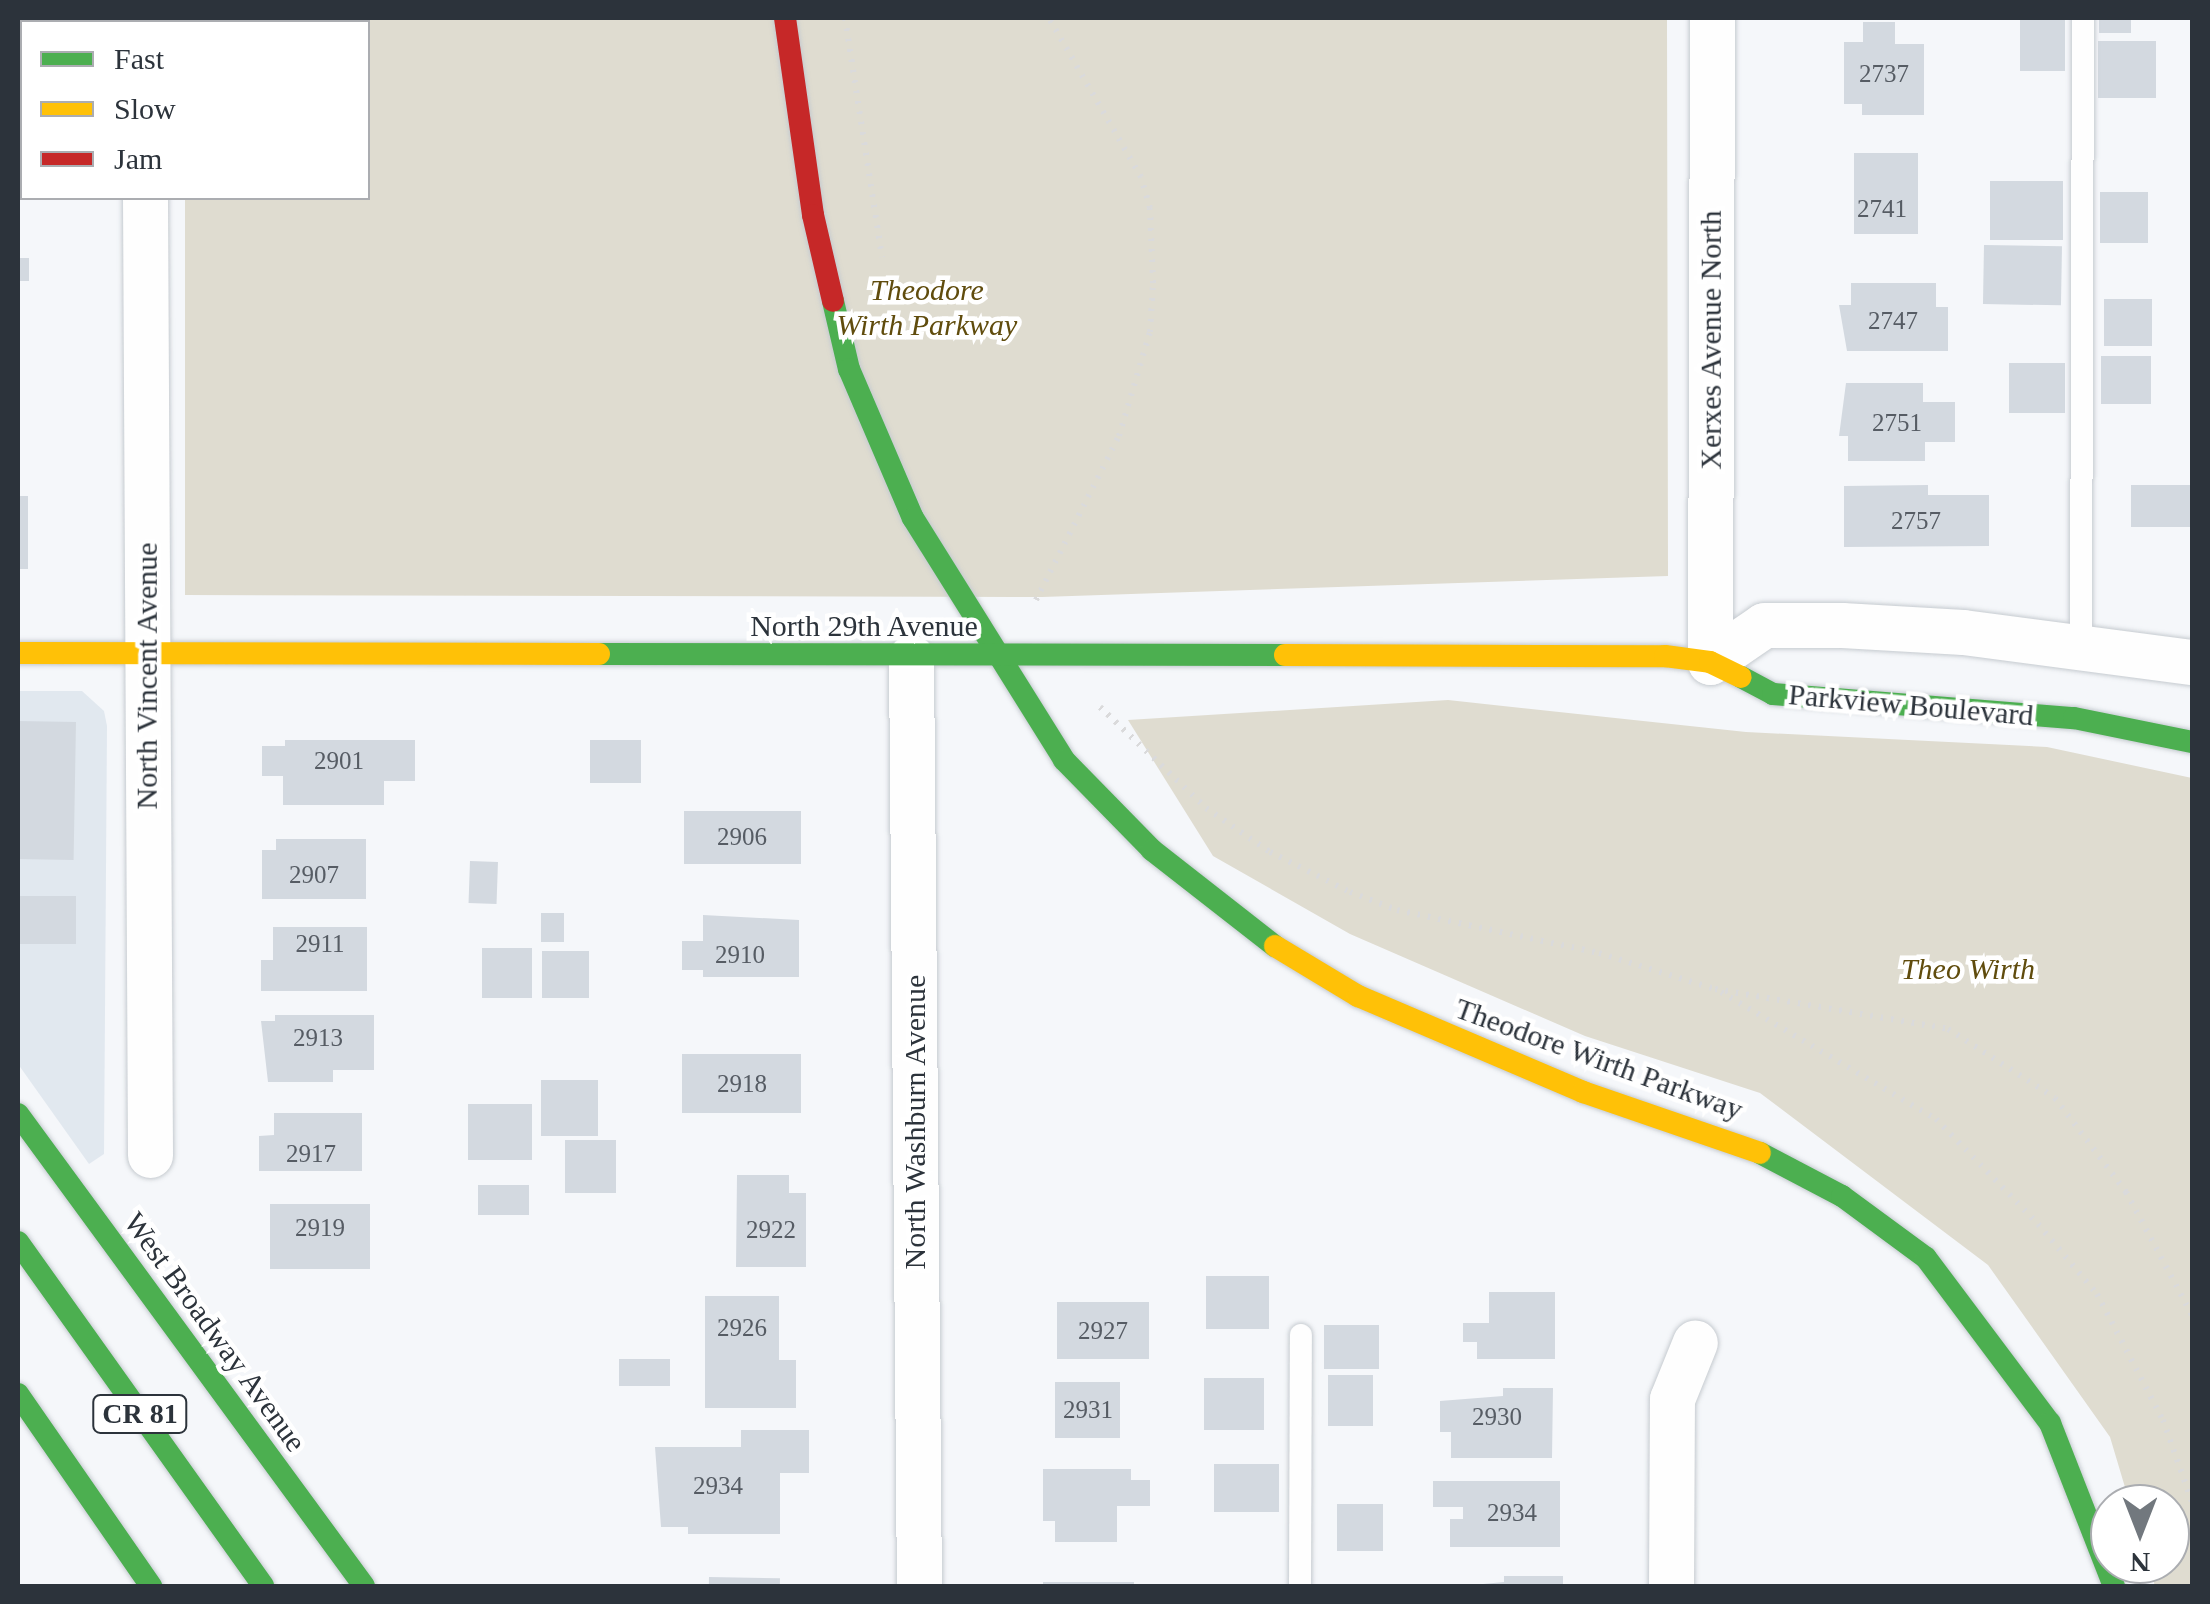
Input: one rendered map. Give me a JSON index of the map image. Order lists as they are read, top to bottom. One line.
{"streets":{"street":["Xerxes Avenue North","North 29th Avenue","North Vincent Avenue","Parkview Boulevard","Theodore Wirth Parkway","North Washburn Avenue","West Broadway Avenue","CR 81"]},"crossings":[["Xerxes Avenue North","North 29th Avenue"],["Xerxes Avenue North","Parkview Boulevard"],["North 29th Avenue","North Vincent Avenue"],["North 29th Avenue","Parkview Boulevard"],["North 29th Avenue","Theodore Wirth Parkway"],["North 29th Avenue","North Washburn Avenue"]],"parks":["Theodore Wirth Parkway","Theo Wirth"],"house_numbers":["2737","2741","2747","2751","2757","2901","2906","2907","2911","2910","2913","2918","2917","2919","2922","2926","2927","2931","2930","2934","2934"],"legend":["Fast","Slow","Jam"],"north":"bottom"}
